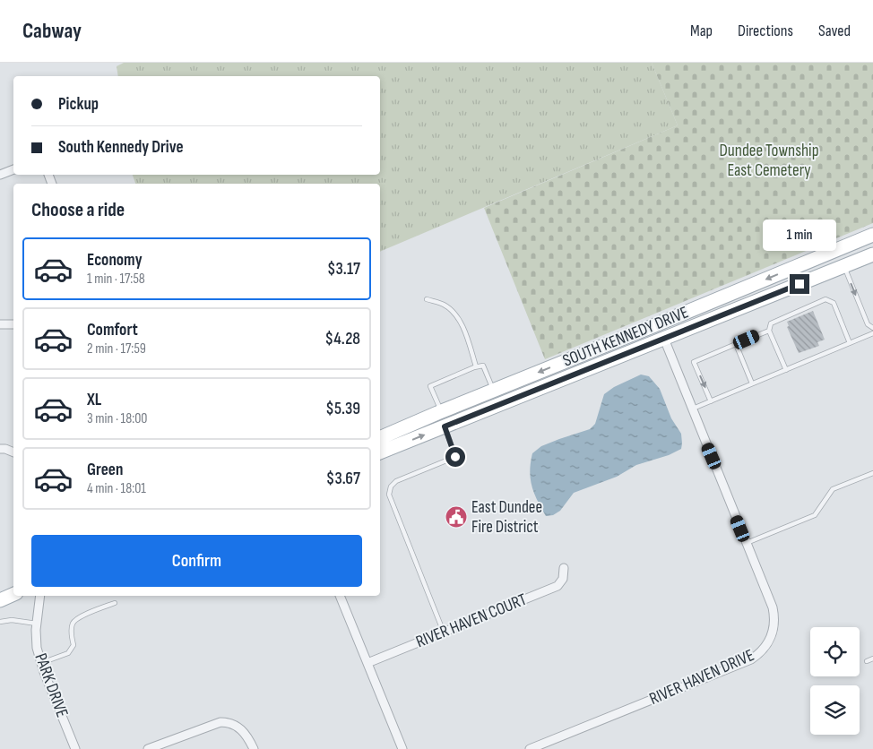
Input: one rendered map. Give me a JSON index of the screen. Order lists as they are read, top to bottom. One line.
{"streets":{"main road":["SOUTH KENNEDY DRIVE"],"street":["RIVER HAVEN COURT","RIVER HAVEN DRIVE","PARK DRIVE"]},"crossings":[["SOUTH KENNEDY DRIVE","RIVER HAVEN DRIVE"]],"parks":["Dundee Township East Cemetery"],"places":{"public building":["East Dundee Fire District"]},"page":{"header":"Cabway","nav":["Map","Directions","Saved"],"banner":["Pickup","South Kennedy Drive"],"heading":"Choose a ride","bubble":"1 min","list":[{"name":"Economy","note":"1 min · 17:58","value":"$3.17"},{"name":"Comfort","note":"2 min · 17:59","value":"$4.28"},{"name":"XL","note":"3 min · 18:00","value":"$5.39"},{"name":"Green","note":"4 min · 18:01","value":"$3.67"}],"buttons":"Confirm"}}
